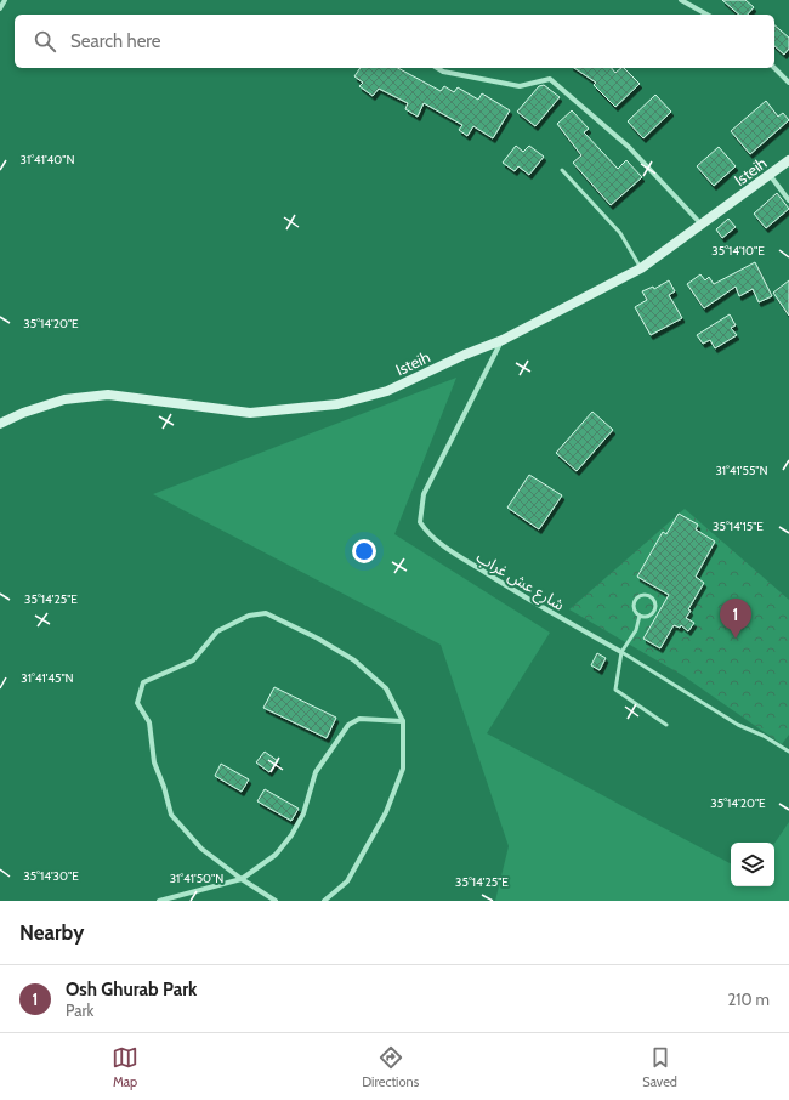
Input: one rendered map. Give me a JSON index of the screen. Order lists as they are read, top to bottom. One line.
{"streets":{"street":["Isteih","شارع عش غراب"]},"crossings":[["Isteih","شارع عش غراب"]],"page":{"search":"Search here","pins":"1","heading":"Nearby","list":[{"mark":"1","name":"Osh Ghurab Park","note":"Park","value":"210 m"}],"nav":["Map","Directions","Saved"]},"coordinates":["31°41'40\"N","35°14'10\"E","35°14'20\"E","31°41'55\"N","35°14'15\"E","35°14'25\"E","31°41'45\"N","35°14'30\"E","31°41'50\"N"]}
